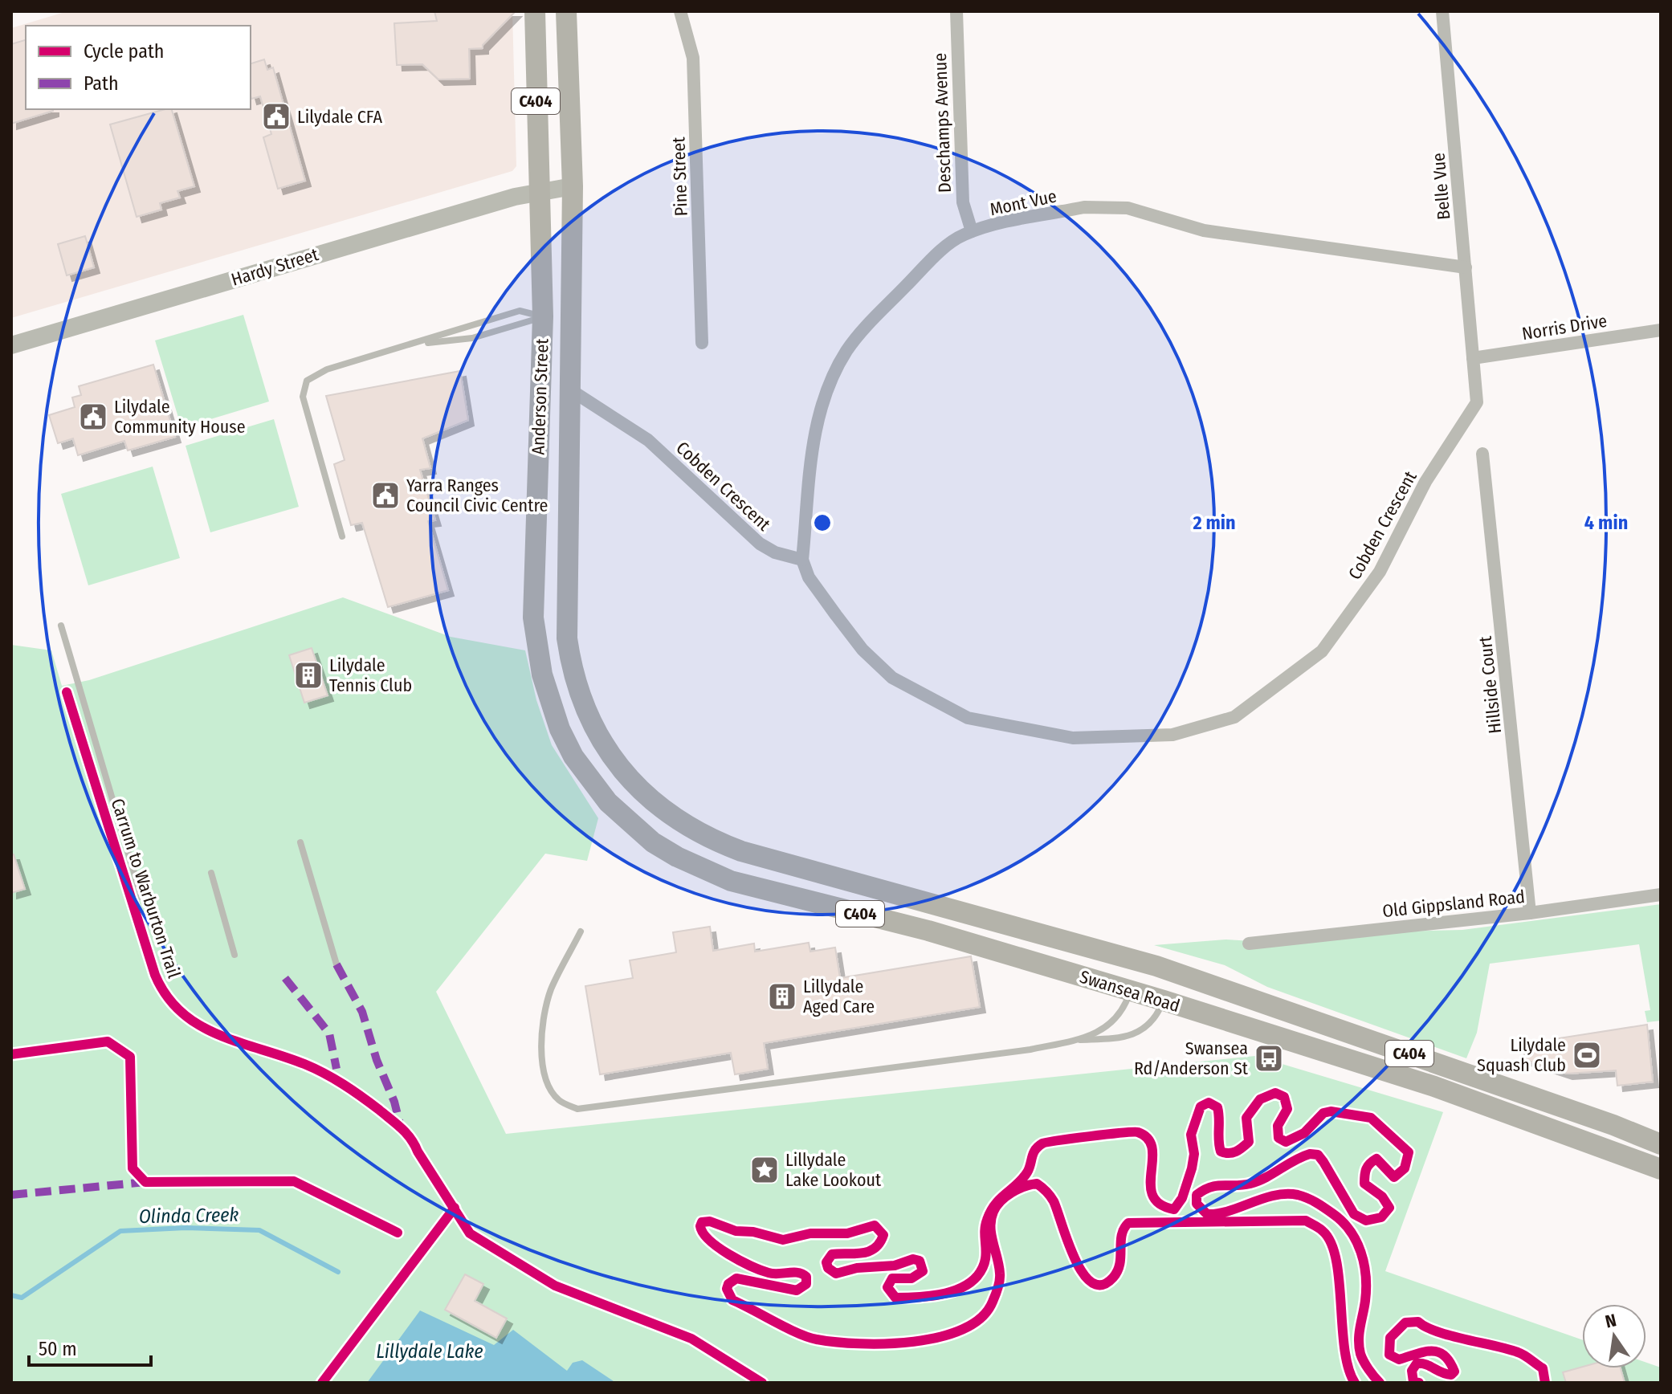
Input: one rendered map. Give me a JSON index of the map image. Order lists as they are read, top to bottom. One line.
{"streets":{"main road":["C404","Hardy Street","Anderson Street","Swansea Road"],"street":["Deschamps Avenue","Pine Street","Belle Vue","Mont Vue","Norris Drive","Cobden Crescent","Hillside Court","Old Gippsland Road"],"cycle path":["Carrum to Warburton Trail"]},"crossings":[["Deschamps Avenue","Mont Vue"],["Belle Vue","Mont Vue"],["Belle Vue","Norris Drive"],["Belle Vue","Cobden Crescent"],["Mont Vue","Cobden Crescent"],["Hardy Street","Anderson Street"],["Norris Drive","Cobden Crescent"],["Anderson Street","Cobden Crescent"],["Anderson Street","Swansea Road"],["Hillside Court","Old Gippsland Road"]],"water":["Olinda Creek","Lillydale Lake"],"places":{"public building":["Lilydale CFA","Lilydale Community House","Yarra Ranges Council Civic Centre"],"building":["Lilydale Tennis Club","Lillydale Aged Care"],"sports":["Lilydale Squash Club"],"bus stop":["Swansea Rd/Anderson St"],"place":["Lillydale Lake Lookout"]},"legend":["Cycle path","Path"],"scale_bar":"50 m","north":"top","rings":["2 min","4 min"]}
